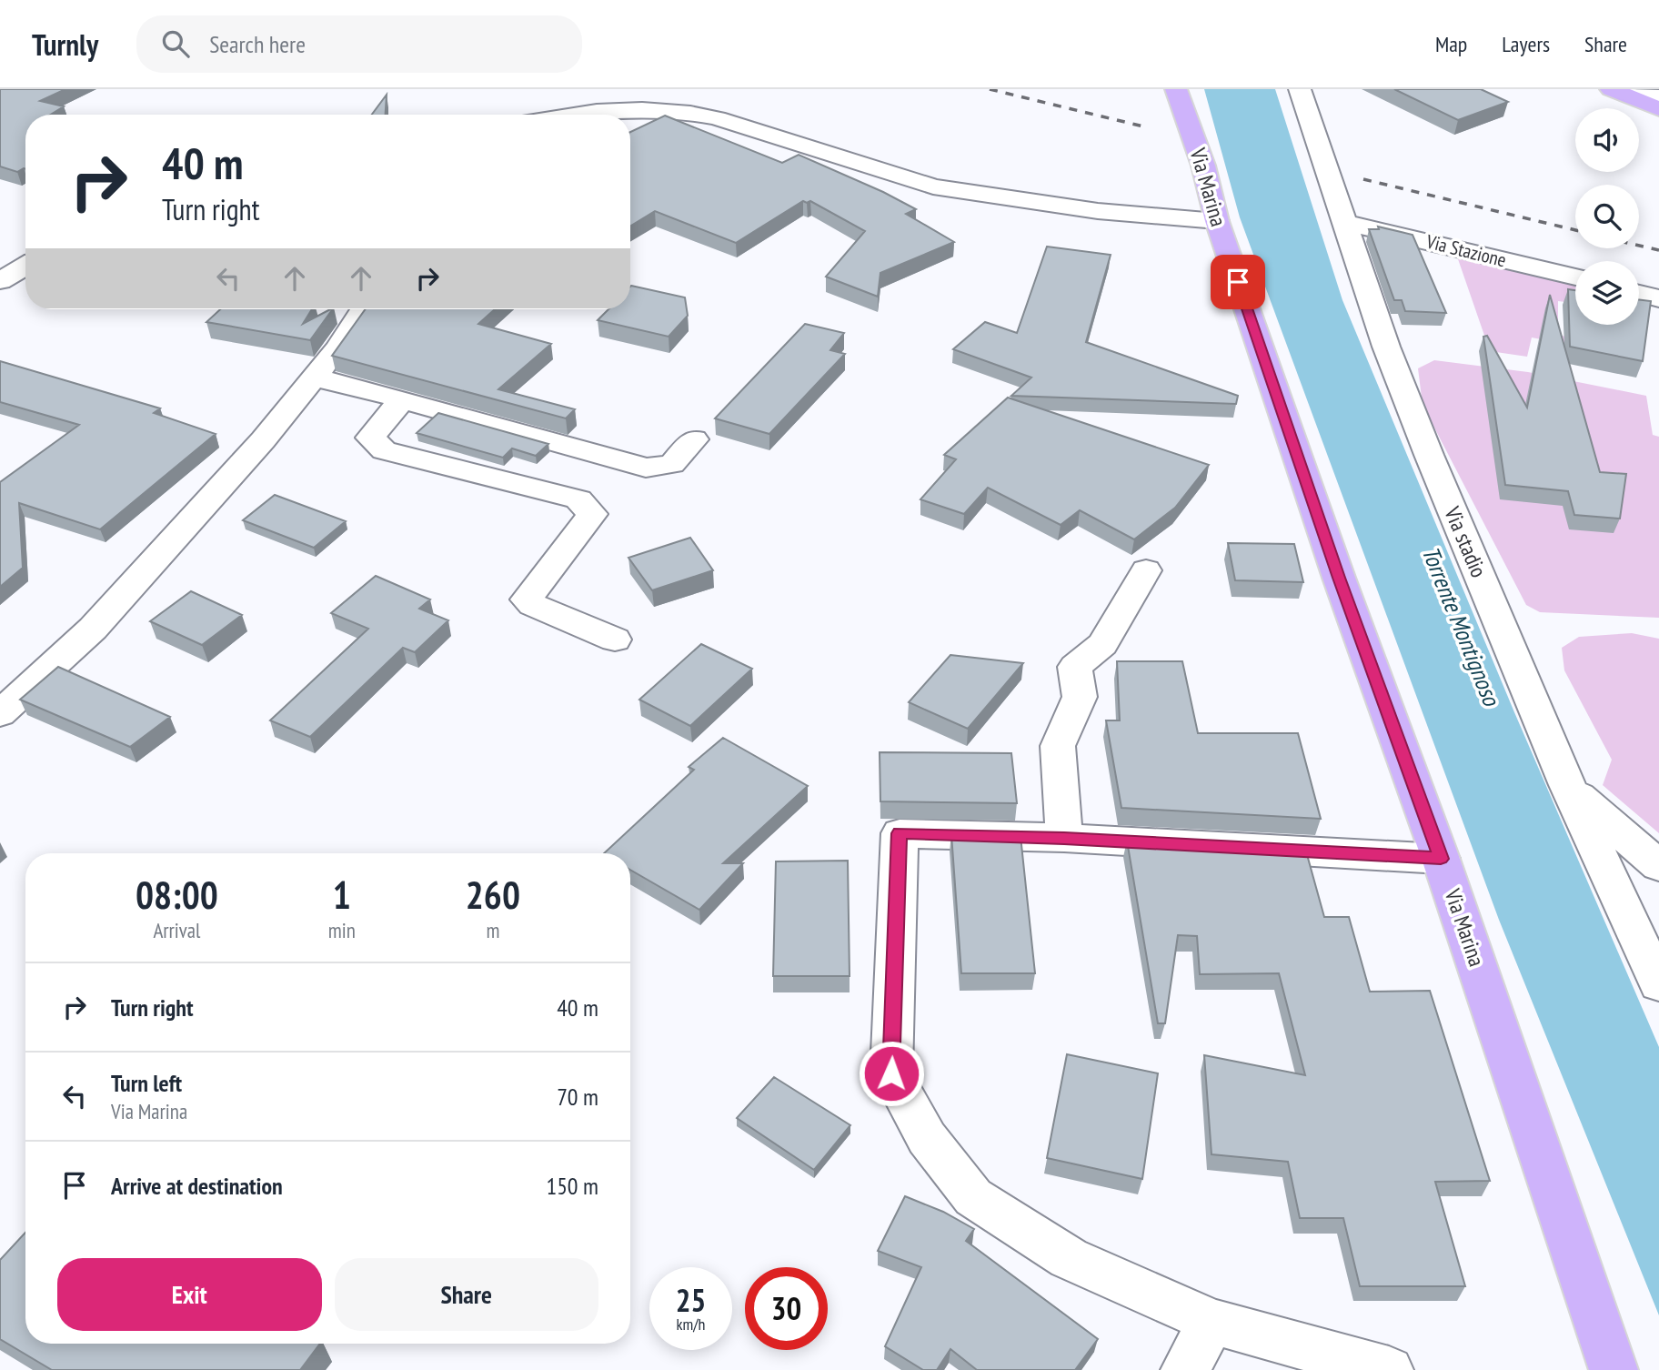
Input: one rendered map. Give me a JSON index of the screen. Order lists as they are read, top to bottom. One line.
{"streets":{"main road":["Via Marina"],"street":["Via Stazione","Via stadio"]},"crossings":[["Via Stazione","Via stadio"]],"water":["Torrente Montignoso"],"page":{"header":"Turnly","search":"Search here","nav":["Map","Layers","Share"],"turn":["40 m","Turn right"],"eta":["08:00","Arrival","1","min","260","m"],"list":[{"name":"Turn right","value":"40 m"},{"name":"Turn left","note":"Via Marina","value":"70 m"},{"name":"Arrive at destination","value":"150 m"}],"buttons":["Exit","Share"],"speed":"25 km/h","limit":"30"}}
